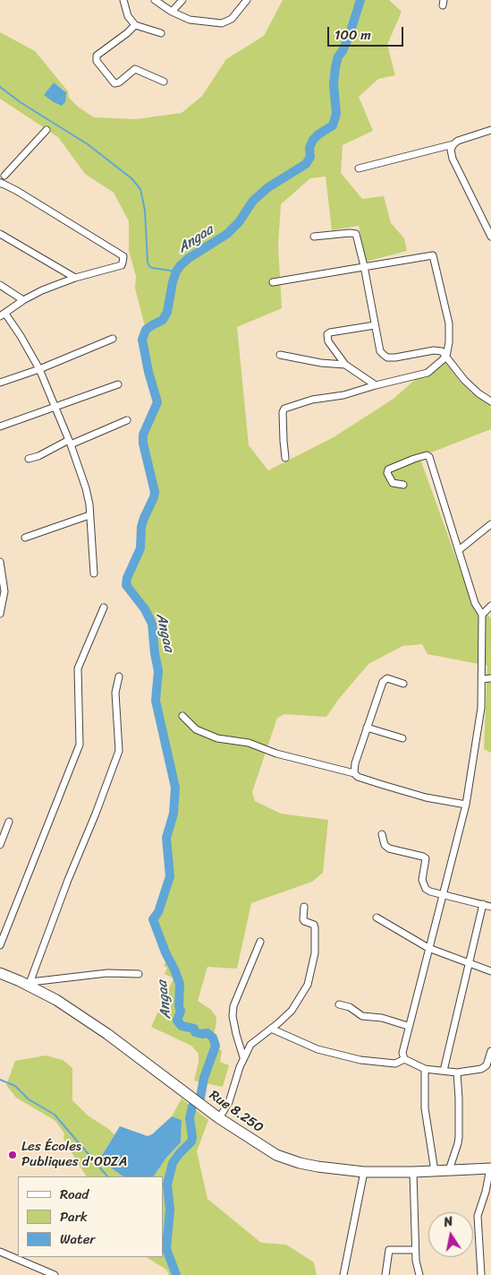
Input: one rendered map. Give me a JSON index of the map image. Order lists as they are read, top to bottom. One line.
{"streets":{"highway":["Rue 8.250"]},"water":["Angaa"],"places":["Les Écoles Publiques d'ODZA"],"legend":["Road","Park","Water"],"scale_bar":"100 m","north":"top"}
